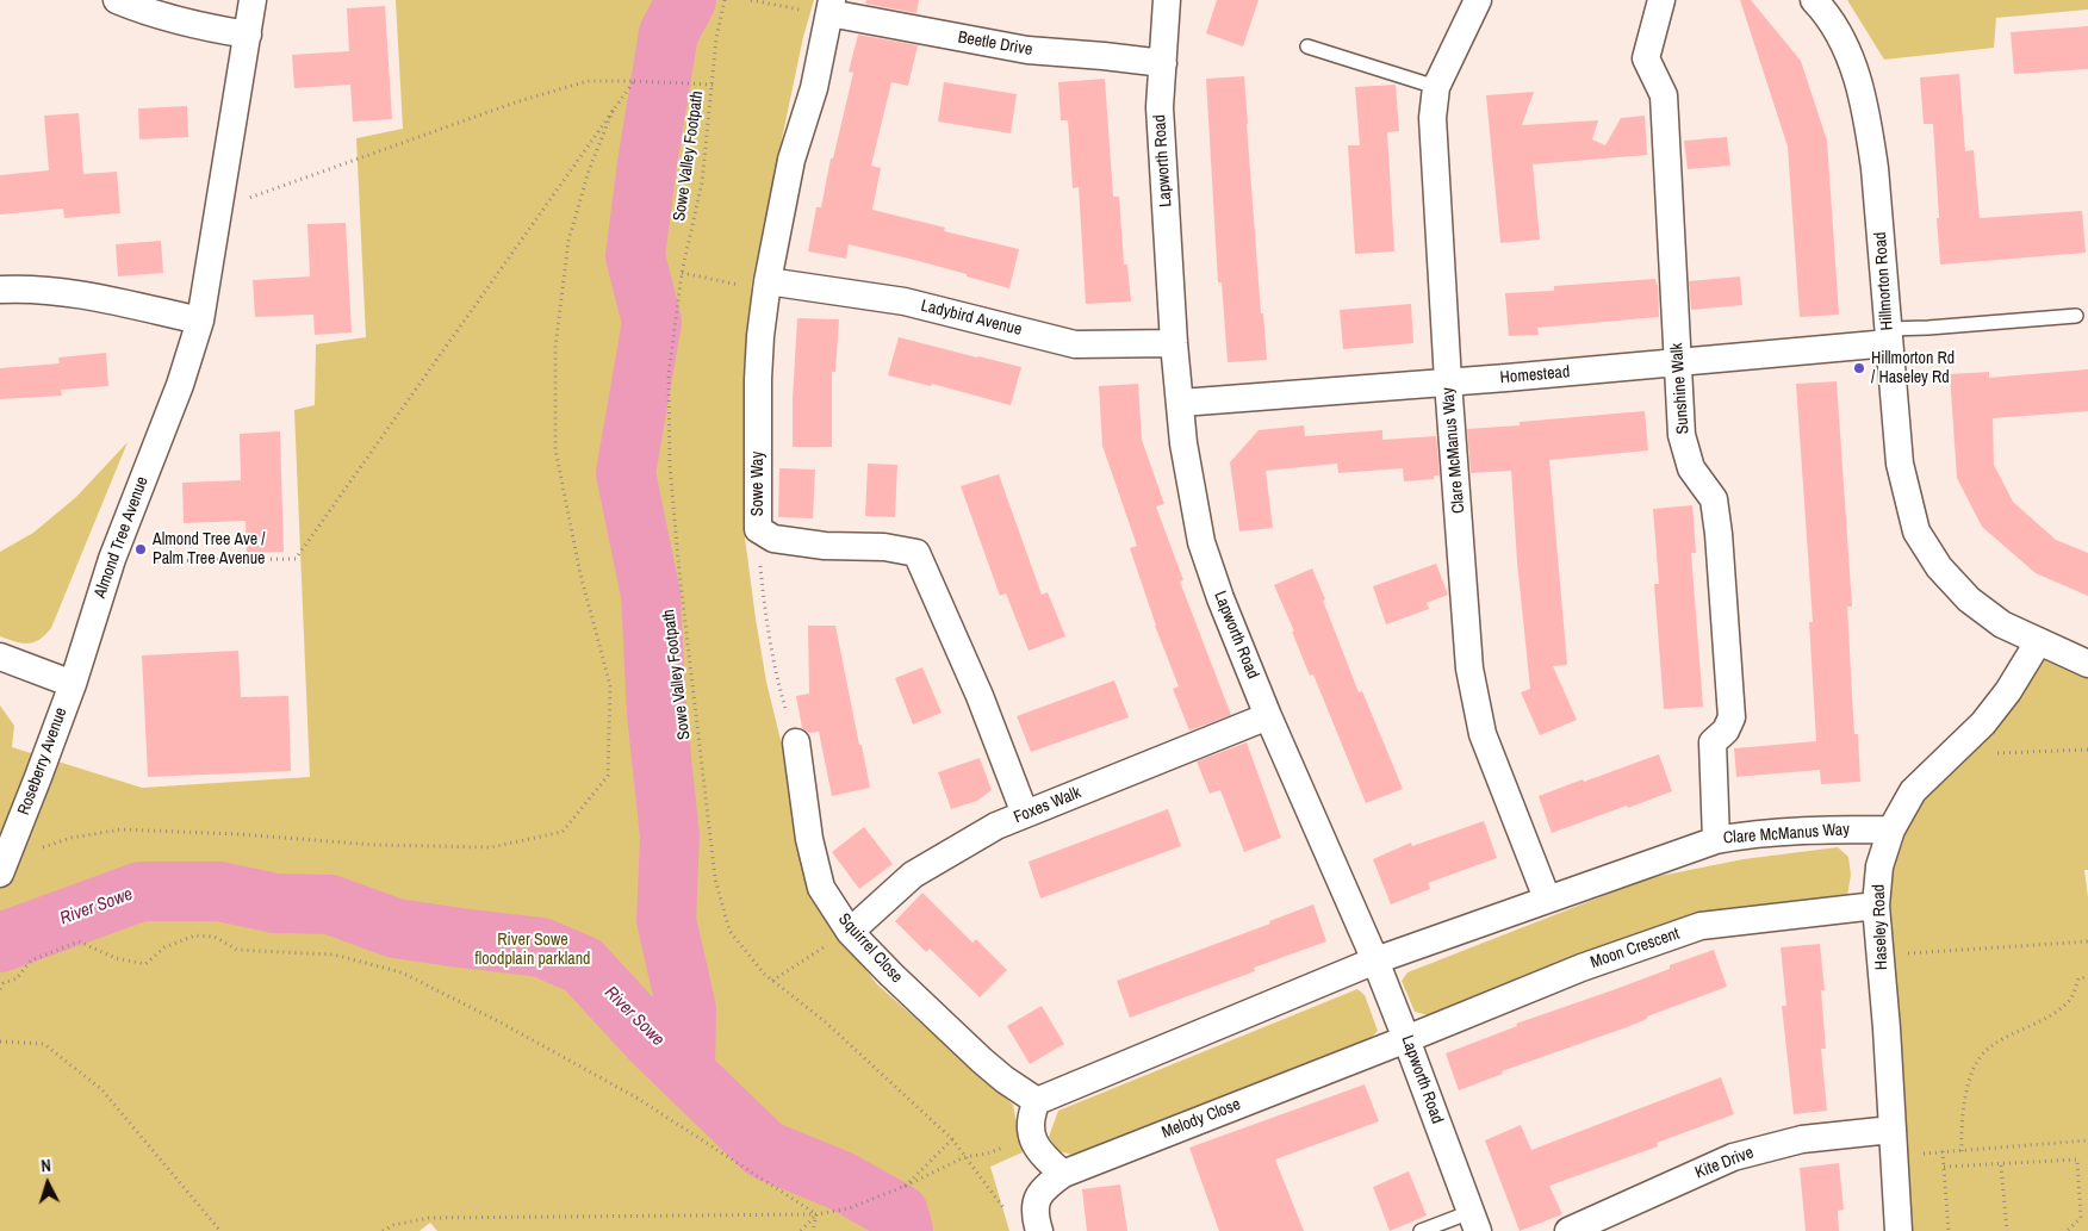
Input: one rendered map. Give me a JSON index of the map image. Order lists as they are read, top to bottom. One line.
{"streets":{"street":["Beetle Drive","Lapworth Road","Hillmorton Road","Ladybird Avenue","Homestead","Sunshine Walk","Clare McManus Way","Sowe Way","Almond Tree Avenue","Roseberry Avenue","Foxes Walk","Haseley Road","Squirrel Close","Moon Crescent","Melody Close","Kite Drive"],"path":["Sowe Valley Footpath"]},"crossings":[["Beetle Drive","Lapworth Road"],["Beetle Drive","Sowe Way"],["Lapworth Road","Ladybird Avenue"],["Lapworth Road","Homestead"],["Lapworth Road","Clare McManus Way"],["Lapworth Road","Foxes Walk"],["Lapworth Road","Moon Crescent"],["Lapworth Road","Melody Close"],["Hillmorton Road","Homestead"],["Hillmorton Road","Haseley Road"],["Ladybird Avenue","Sowe Way"],["Homestead","Sunshine Walk"],["Homestead","Clare McManus Way"],["Sunshine Walk","Clare McManus Way"],["Clare McManus Way","Haseley Road"],["Sowe Way","Foxes Walk"],["Almond Tree Avenue","Roseberry Avenue"],["Foxes Walk","Squirrel Close"],["Haseley Road","Moon Crescent"],["Haseley Road","Kite Drive"],["Moon Crescent","Melody Close"]],"water":["River Sowe"],"parks":["River Sowe floodplain parkland"],"places":["Hillmorton Rd / Haseley Rd","Almond Tree Ave / Palm Tree Avenue"],"north":"top"}
